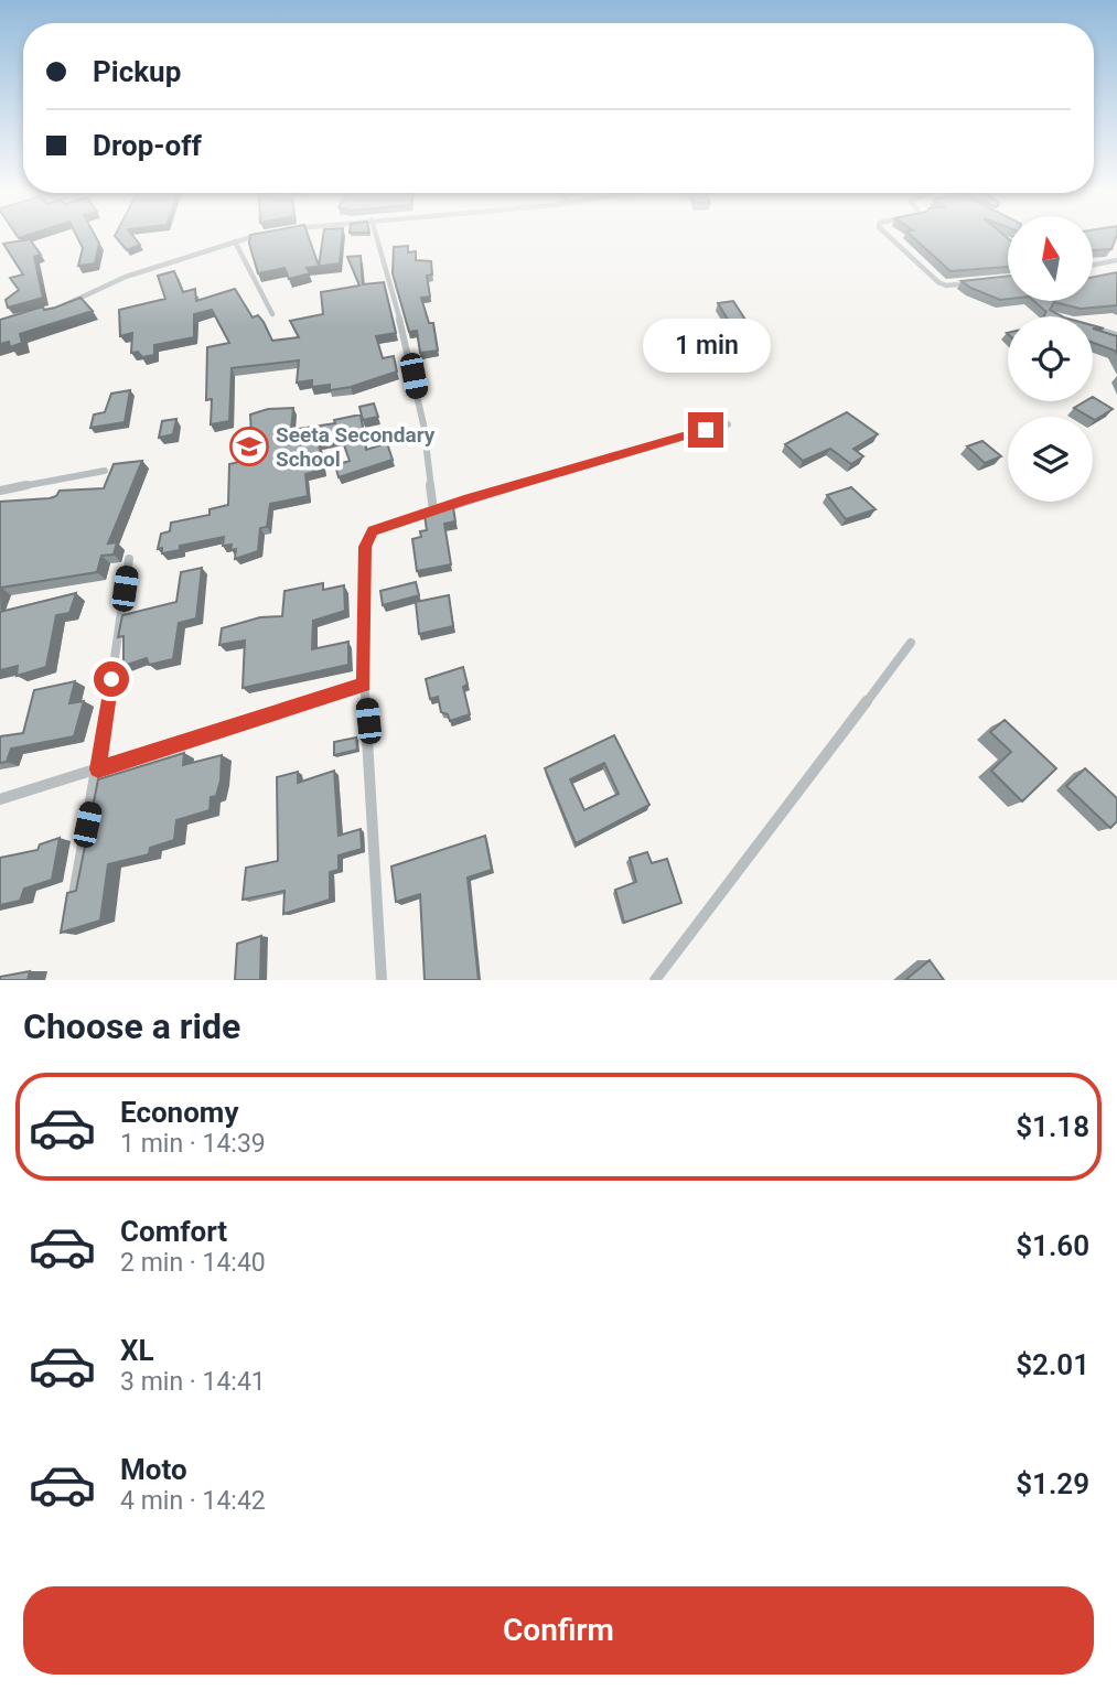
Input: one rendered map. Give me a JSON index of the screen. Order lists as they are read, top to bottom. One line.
{"places":{"school or university":["Seeta Secondary School"]},"north":"top","page":{"banner":["Pickup","Drop-off"],"bubble":"1 min","heading":"Choose a ride","list":[{"name":"Economy","note":"1 min · 14:39","value":"$1.18"},{"name":"Comfort","note":"2 min · 14:40","value":"$1.60"},{"name":"XL","note":"3 min · 14:41","value":"$2.01"},{"name":"Moto","note":"4 min · 14:42","value":"$1.29"}],"buttons":"Confirm"}}
